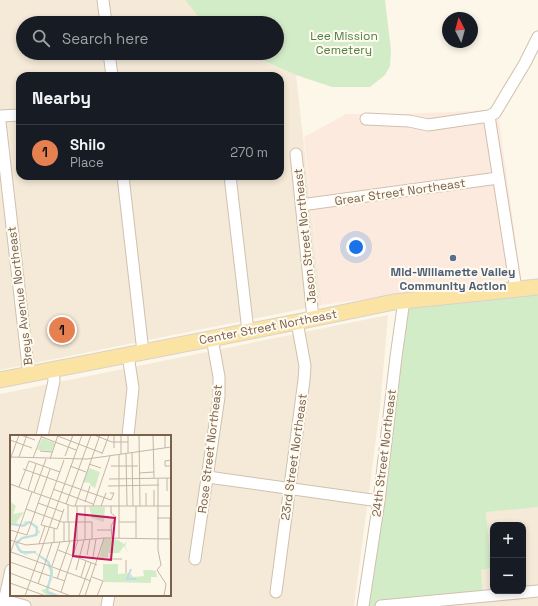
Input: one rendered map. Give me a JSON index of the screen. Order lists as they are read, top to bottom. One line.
{"streets":{"main road":["Center Street Northeast"],"street":["Grear Street Northeast","Jason Street Northeast","Breys Avenue Northeast","Rose Street Northeast","24th Street Northeast","23rd Street Northeast"]},"crossings":[["Grear Street Northeast","Jason Street Northeast"],["Jason Street Northeast","Center Street Northeast"],["Breys Avenue Northeast","Center Street Northeast"],["Center Street Northeast","Rose Street Northeast"],["Center Street Northeast","24th Street Northeast"],["Center Street Northeast","23rd Street Northeast"]],"parks":["Lee Mission Cemetery"],"places":["Mid-Willamette Valley Community Action"],"north":"top","page":{"search":"Search here","heading":"Nearby","list":[{"mark":"1","name":"Shilo","note":"Place","value":"270 m"}],"pins":"1","map_buttons":["+","−"]}}
